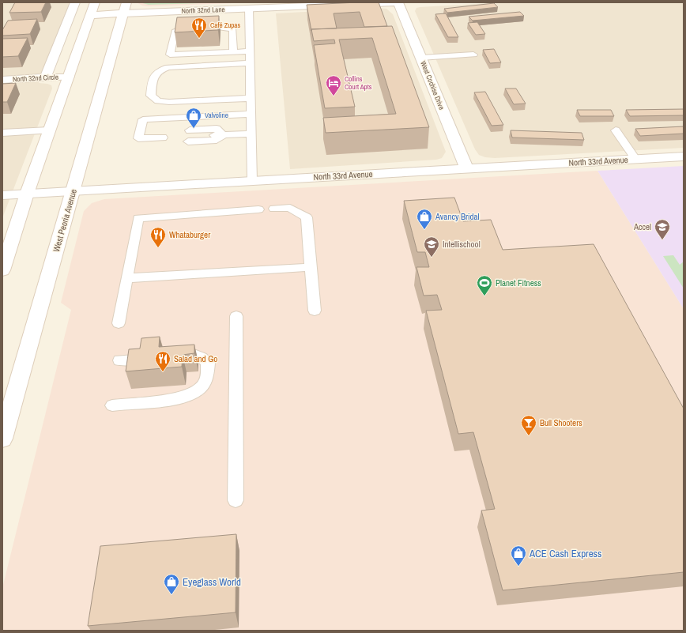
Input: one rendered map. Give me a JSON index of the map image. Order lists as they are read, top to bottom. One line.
{"streets":{"street":["North 32nd Lane","North 32nd Circle","West Cochise Drive","North 33rd Avenue","West Peoria Avenue"]},"crossings":[["North 32nd Lane","West Cochise Drive"],["North 32nd Lane","West Peoria Avenue"],["West Cochise Drive","North 33rd Avenue"],["North 33rd Avenue","West Peoria Avenue"]],"places":{"restaurant":["Café Zupas","Whataburger","Salad and Go"],"hotel":["Collins Court Apts"],"shop":["Valvoline","Avancy Bridal","ACE Cash Express","Eyeglass World"],"school or university":["Accel","Intellischool"],"sports":["Planet Fitness"],"bar":["Bull Shooters"]}}
